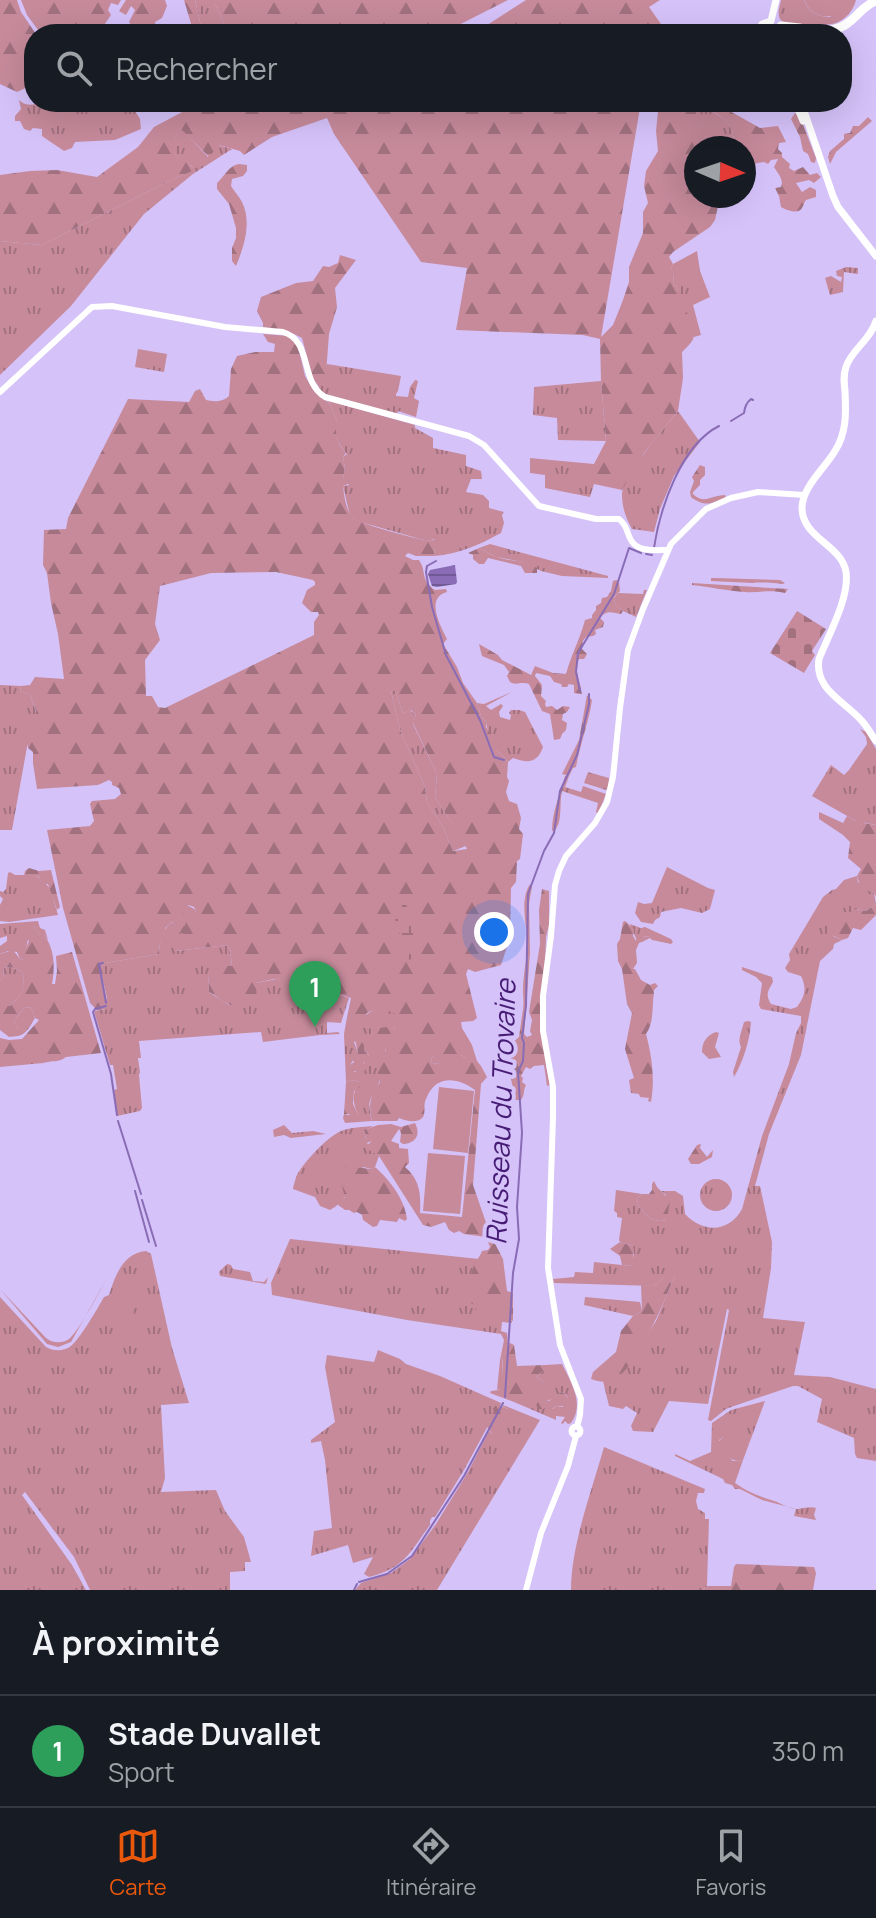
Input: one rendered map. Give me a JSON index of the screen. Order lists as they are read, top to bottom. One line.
{"water":["Ruisseau du Trovaire"],"north":"right","page":{"search":"Rechercher","pins":"1","heading":"À proximité","list":[{"mark":"1","name":"Stade Duvallet","note":"Sport","value":"350 m"}],"nav":["Carte","Itinéraire","Favoris"]}}
